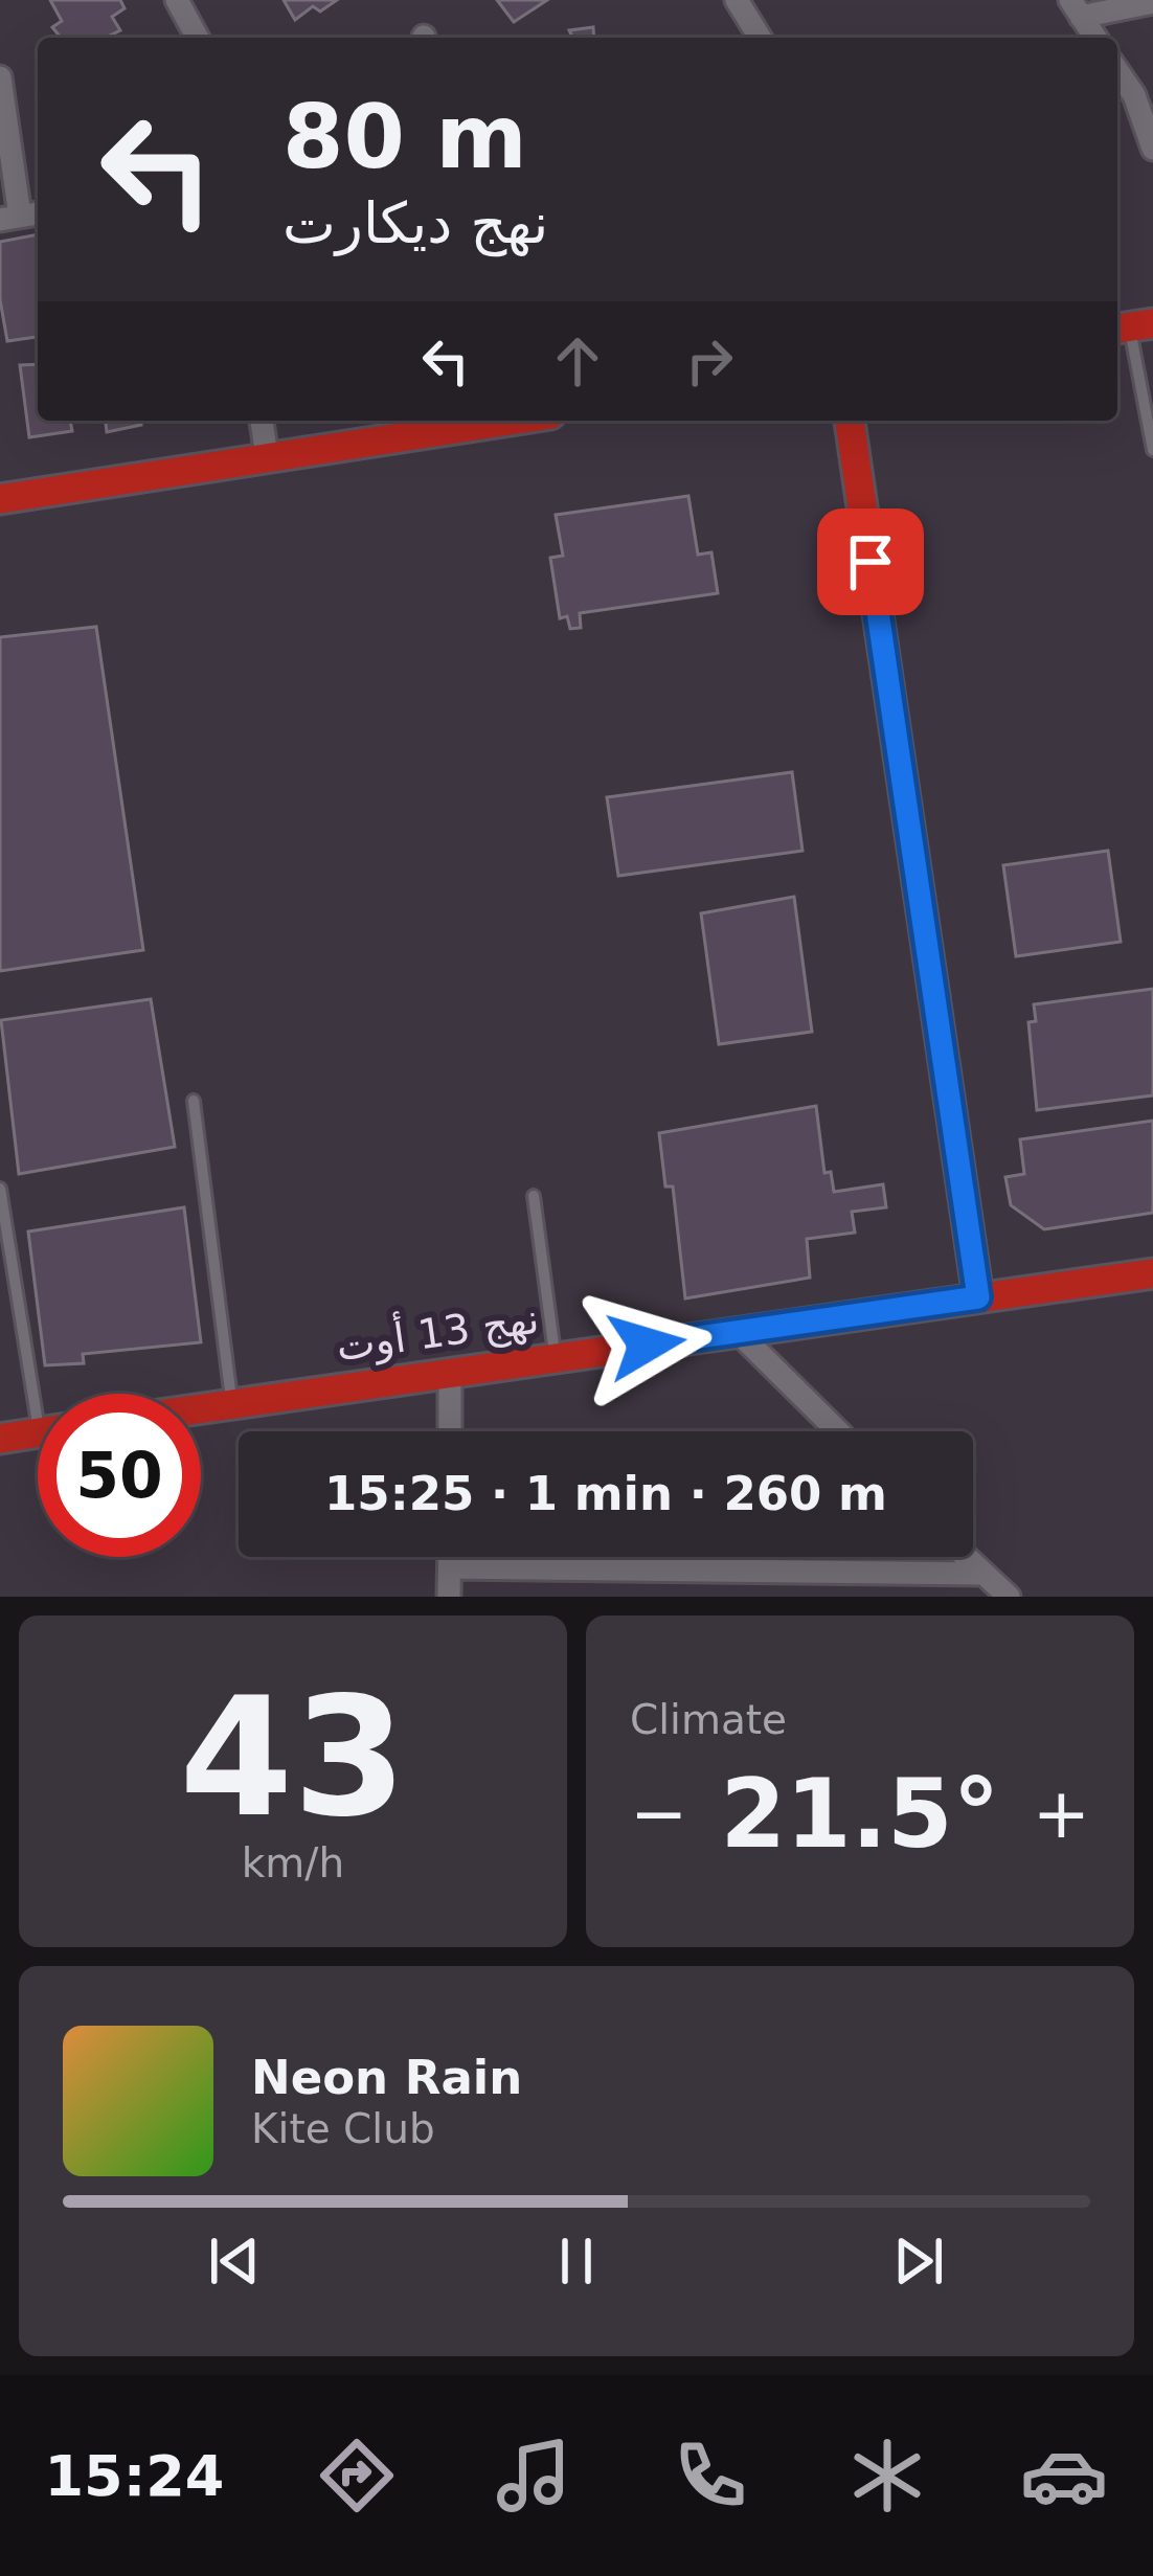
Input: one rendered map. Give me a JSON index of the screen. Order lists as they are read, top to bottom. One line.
{"streets":{"main road":["نهج 13 أوت"]},"page":{"turn":["80 m","نهج ديكارت"],"limit":"50","trip":"15:25 · 1 min · 260 m","tile":[["43","km/h"],"Climate"],"heat":["−","21.5°","+"],"song":["Neon Rain","Kite Club"],"tabs":"15:24"}}
